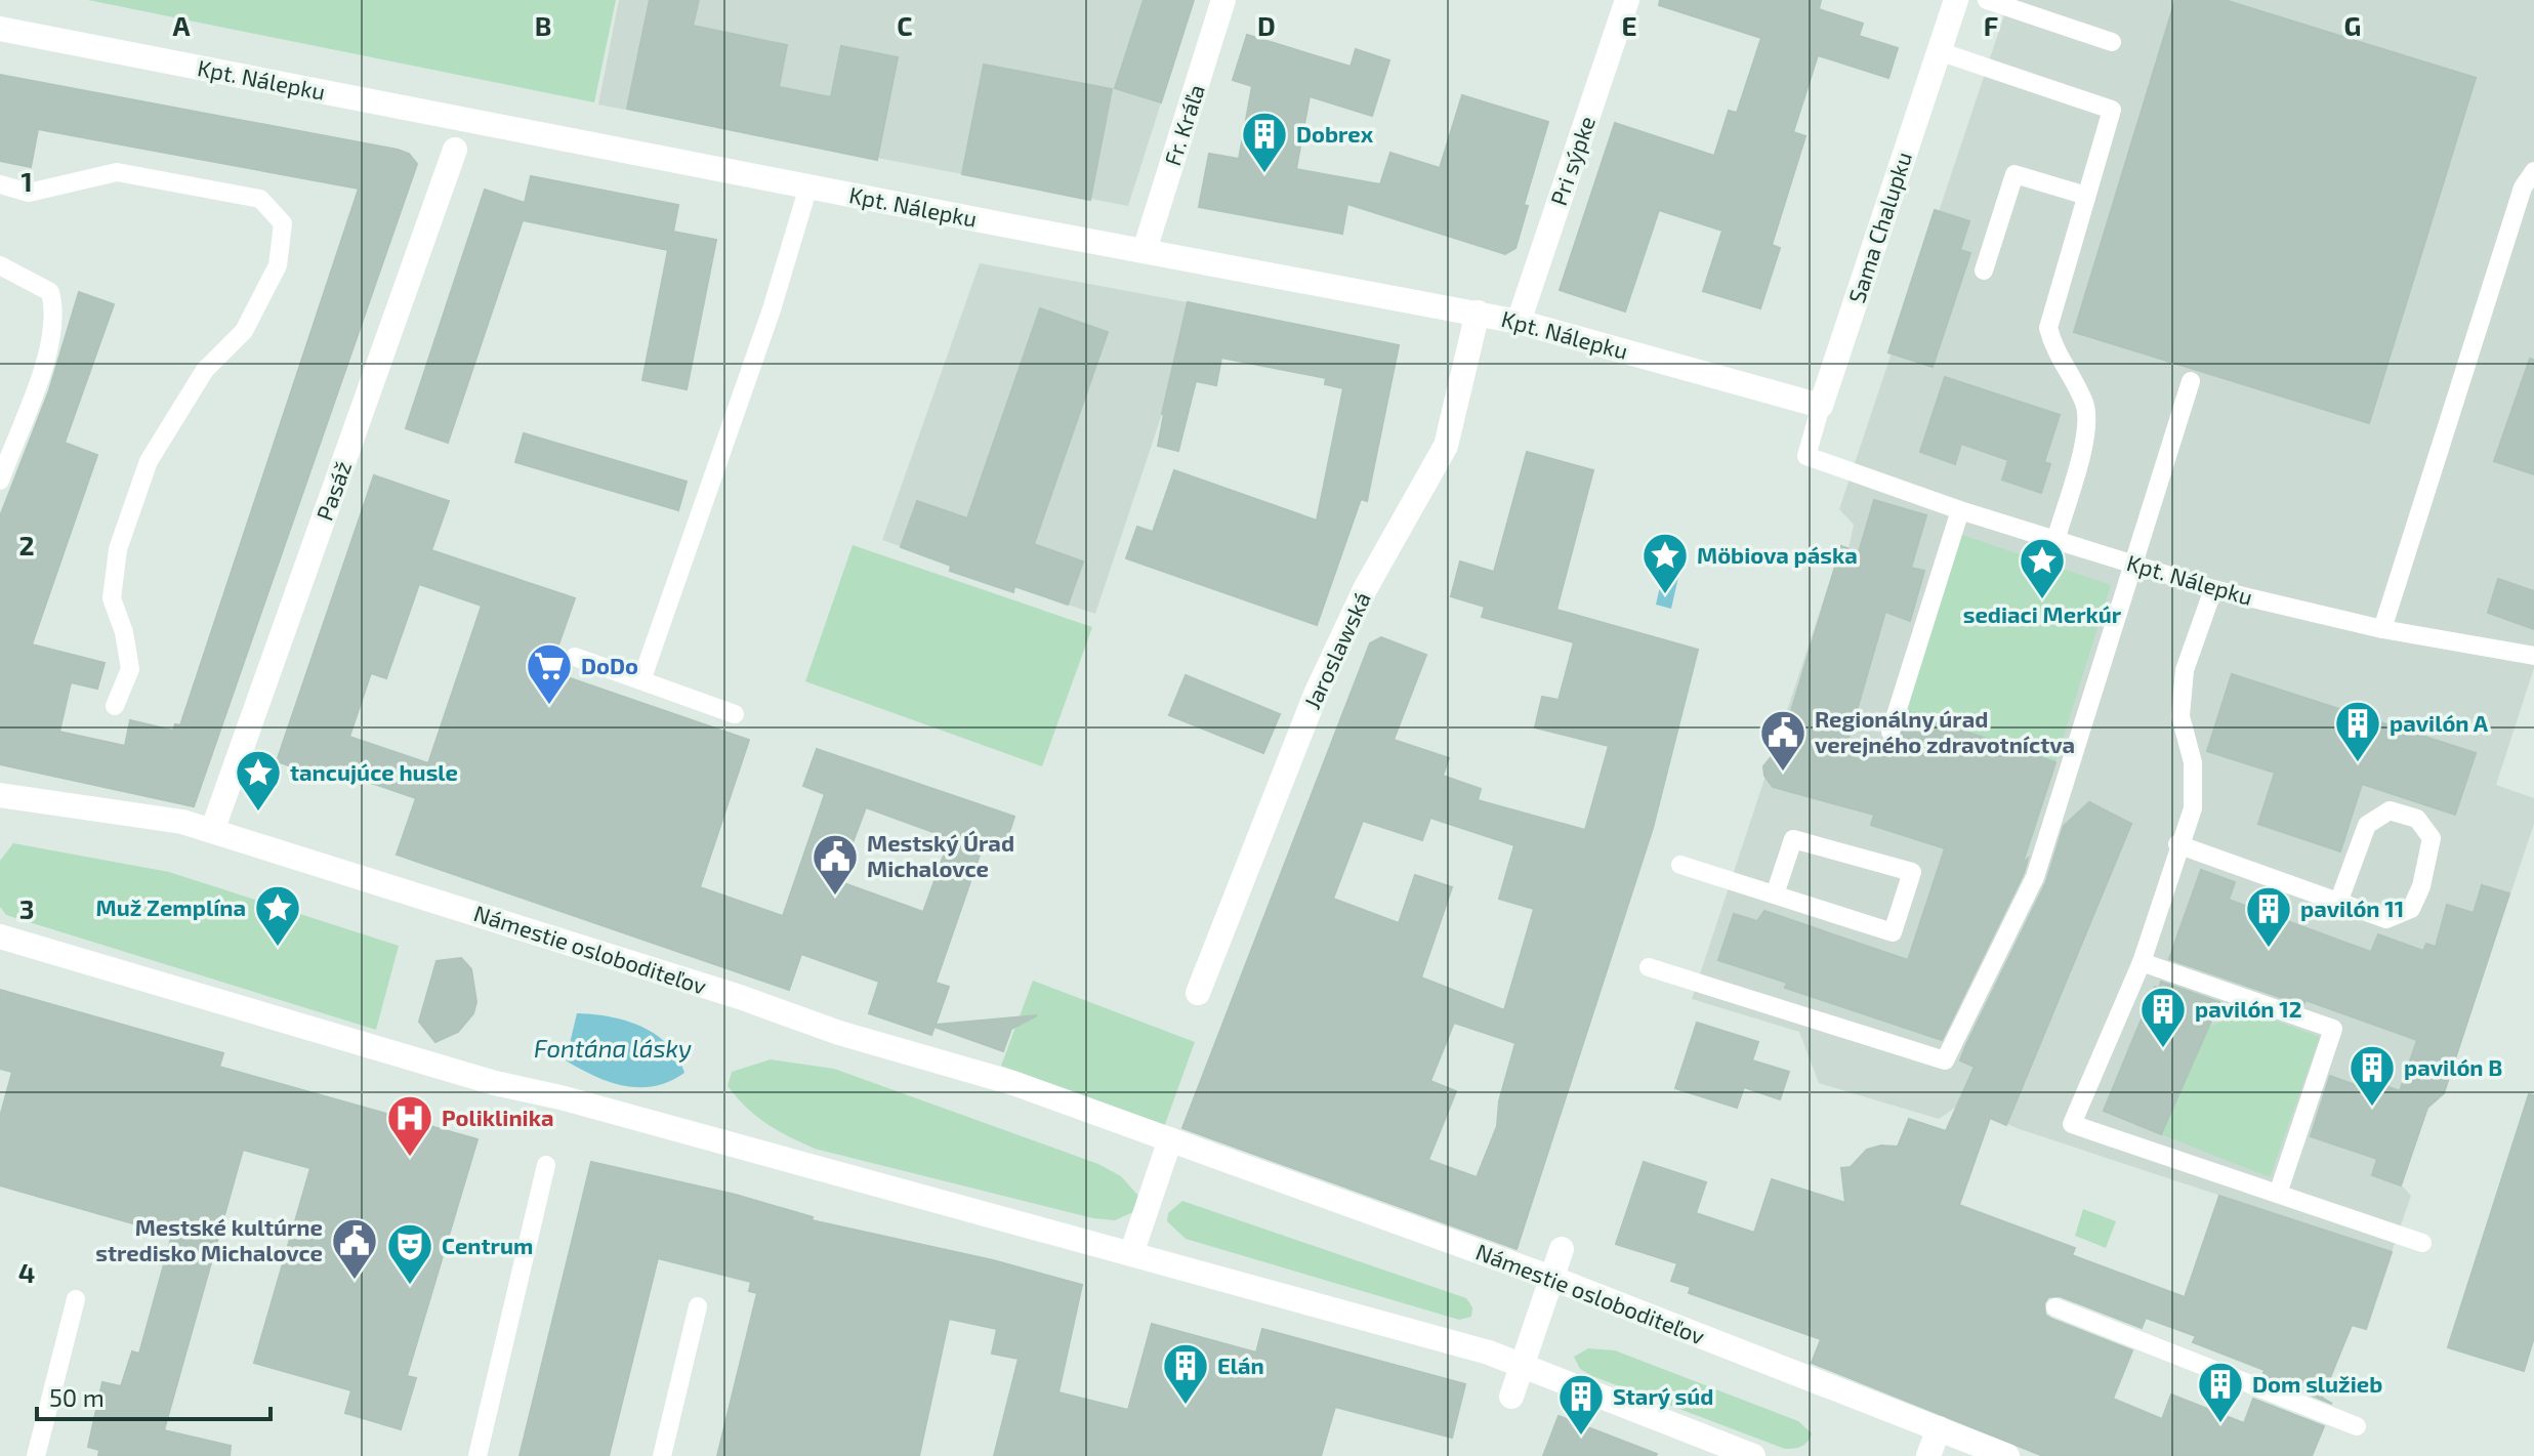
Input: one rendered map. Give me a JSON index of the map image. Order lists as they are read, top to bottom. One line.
{"streets":{"street":["Kpt. Nálepku","Fr. Kráľa","Pri sýpke","Sama Chalupku","Pasáž","Jaroslawská","Námestie osloboditeľov"]},"crossings":[["Kpt. Nálepku","Fr. Kráľa"],["Kpt. Nálepku","Pri sýpke"],["Kpt. Nálepku","Sama Chalupku"],["Kpt. Nálepku","Jaroslawská"],["Pasáž","Námestie osloboditeľov"]],"water":["Fontána lásky"],"places":{"building":["Dobrex","pavilón A","pavilón 11","pavilón 12","pavilón B","Elán","Dom služieb","Starý súd"],"place":["Möbiova páska","sediaci Merkúr","tancujúce husle","Muž Zemplína"],"supermarket":["DoDo"],"public building":["Regionálny úrad verejného zdravotníctva","Mestský Úrad Michalovce","Mestské kultúrne stredisko Michalovce"],"hospital":["Poliklinika"],"theatre":["Centrum"]},"scale_bar":"50 m","grid":{"columns":["A","B","C","D","E","F","G"],"rows":["1","2","3","4"]}}
